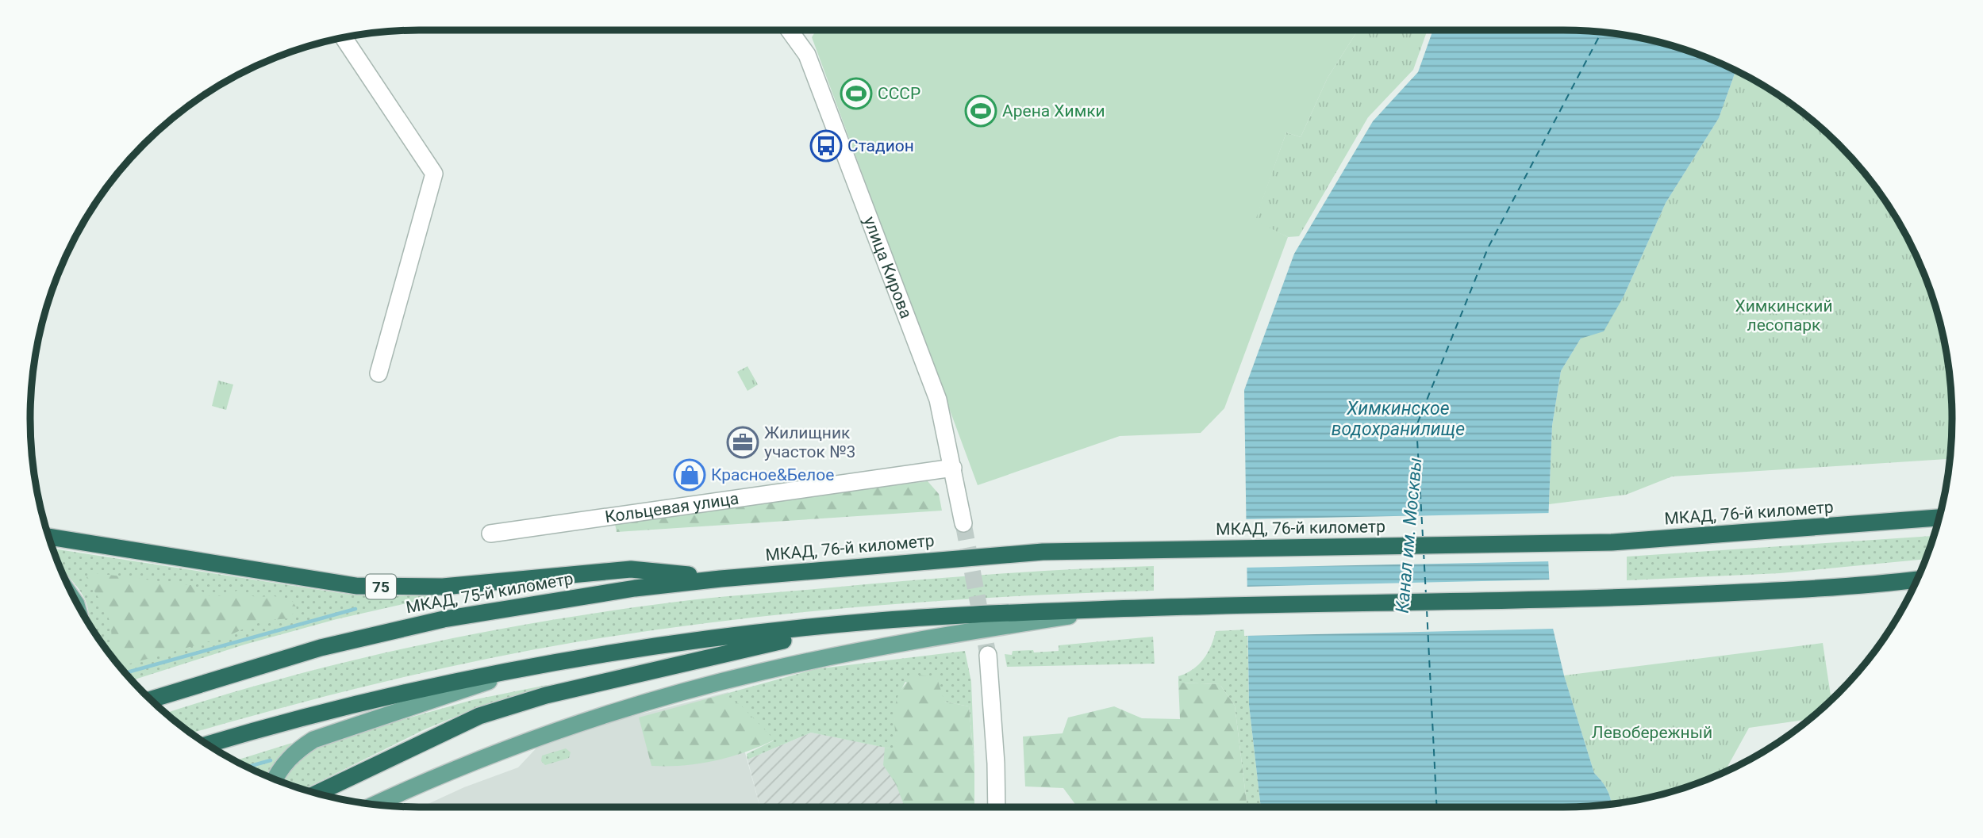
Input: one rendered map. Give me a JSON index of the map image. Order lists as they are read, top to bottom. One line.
{"streets":{"highway":["МКАД, 76-й километр","75","МКАД, 75-й километр"],"street":["улица Кирова","Кольцевая улица"]},"crossings":[["улица Кирова","Кольцевая улица"],["МКАД, 76-й километр","75"],["МКАД, 76-й километр","МКАД, 75-й километр"],["75","МКАД, 75-й километр"]],"water":["Химкинское водохранилище","Канал им. Москвы"],"parks":["Химкинский лесопарк","Левобережный"],"places":{"sports":["СССР","Арена Химки"],"bus stop":["Стадион"],"office":["Жилищник участок №3"],"shop":["Красное&Белое"]}}
